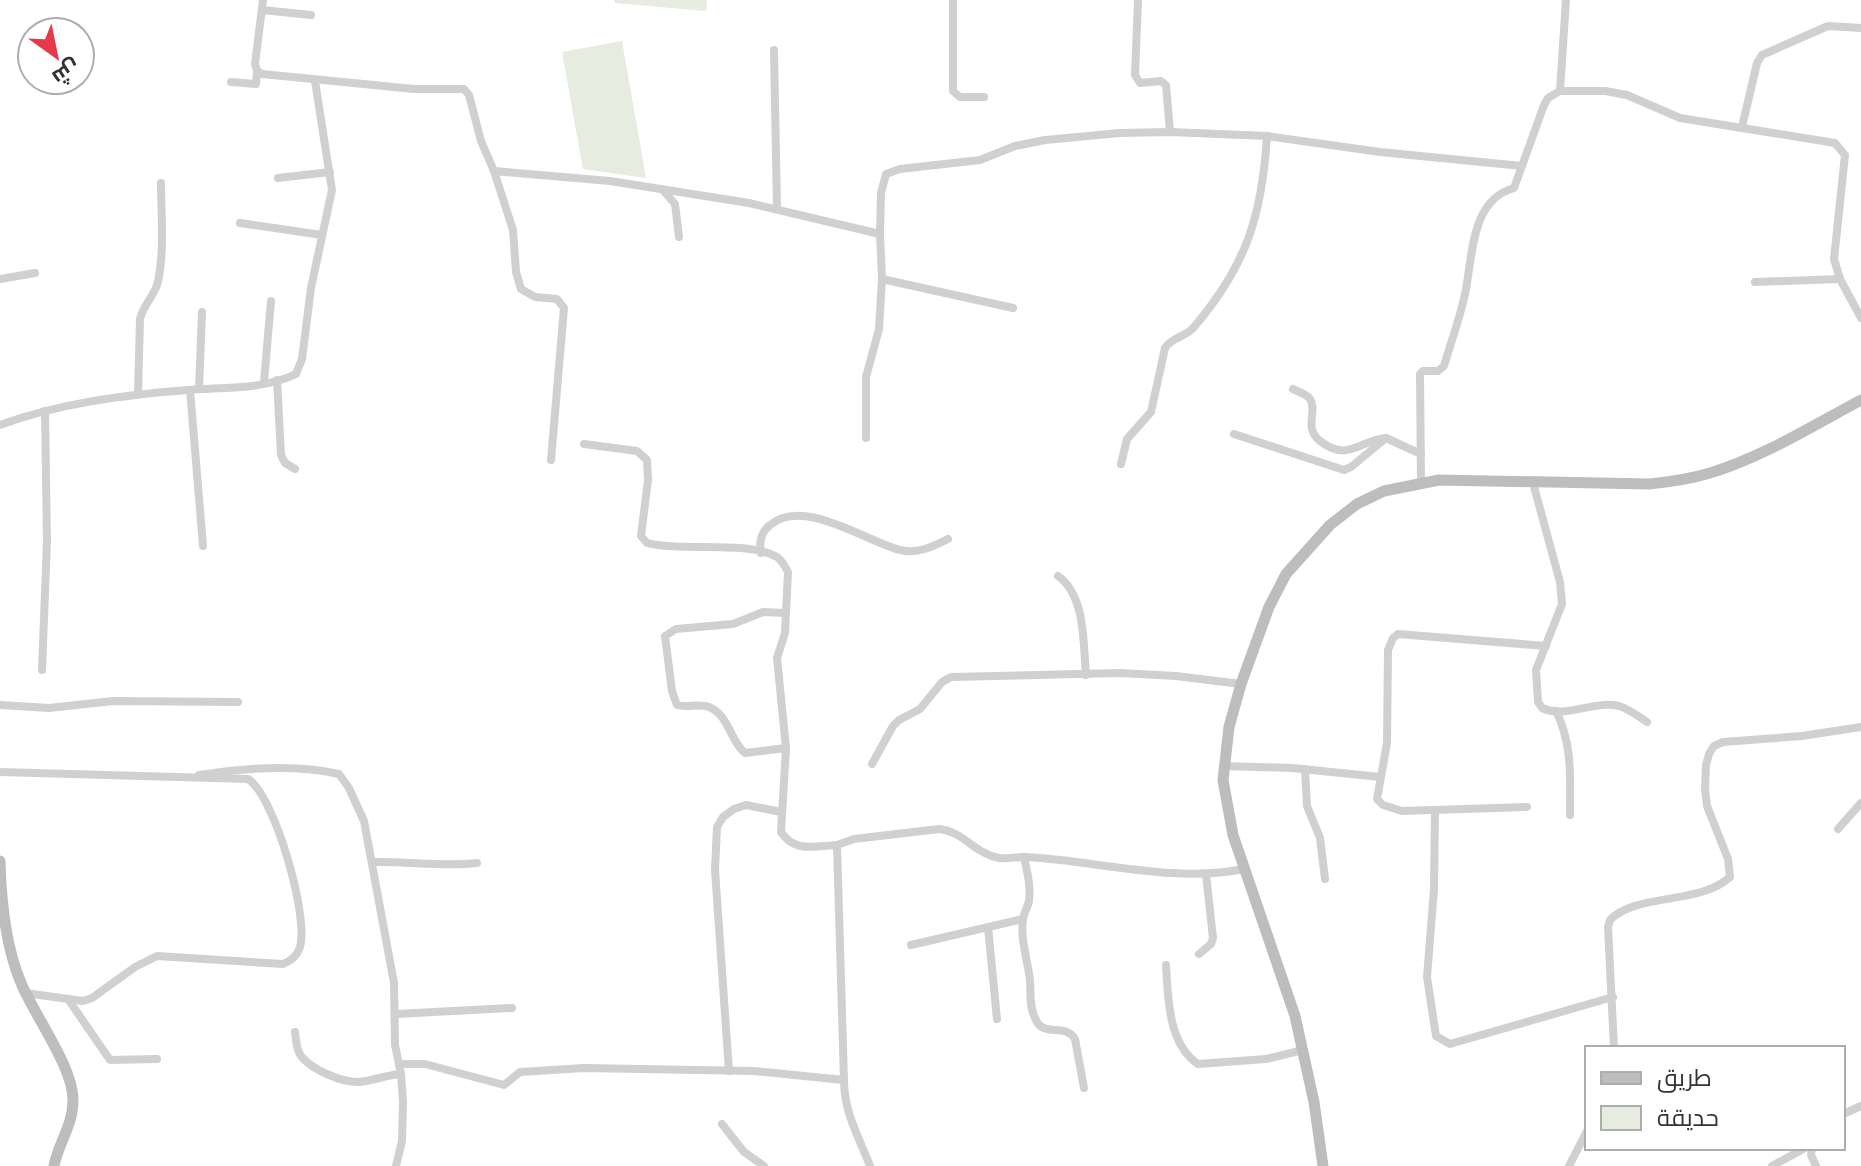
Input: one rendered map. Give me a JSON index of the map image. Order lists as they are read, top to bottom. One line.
{"legend":["طريق","حديقة"],"north":"bottom right"}
